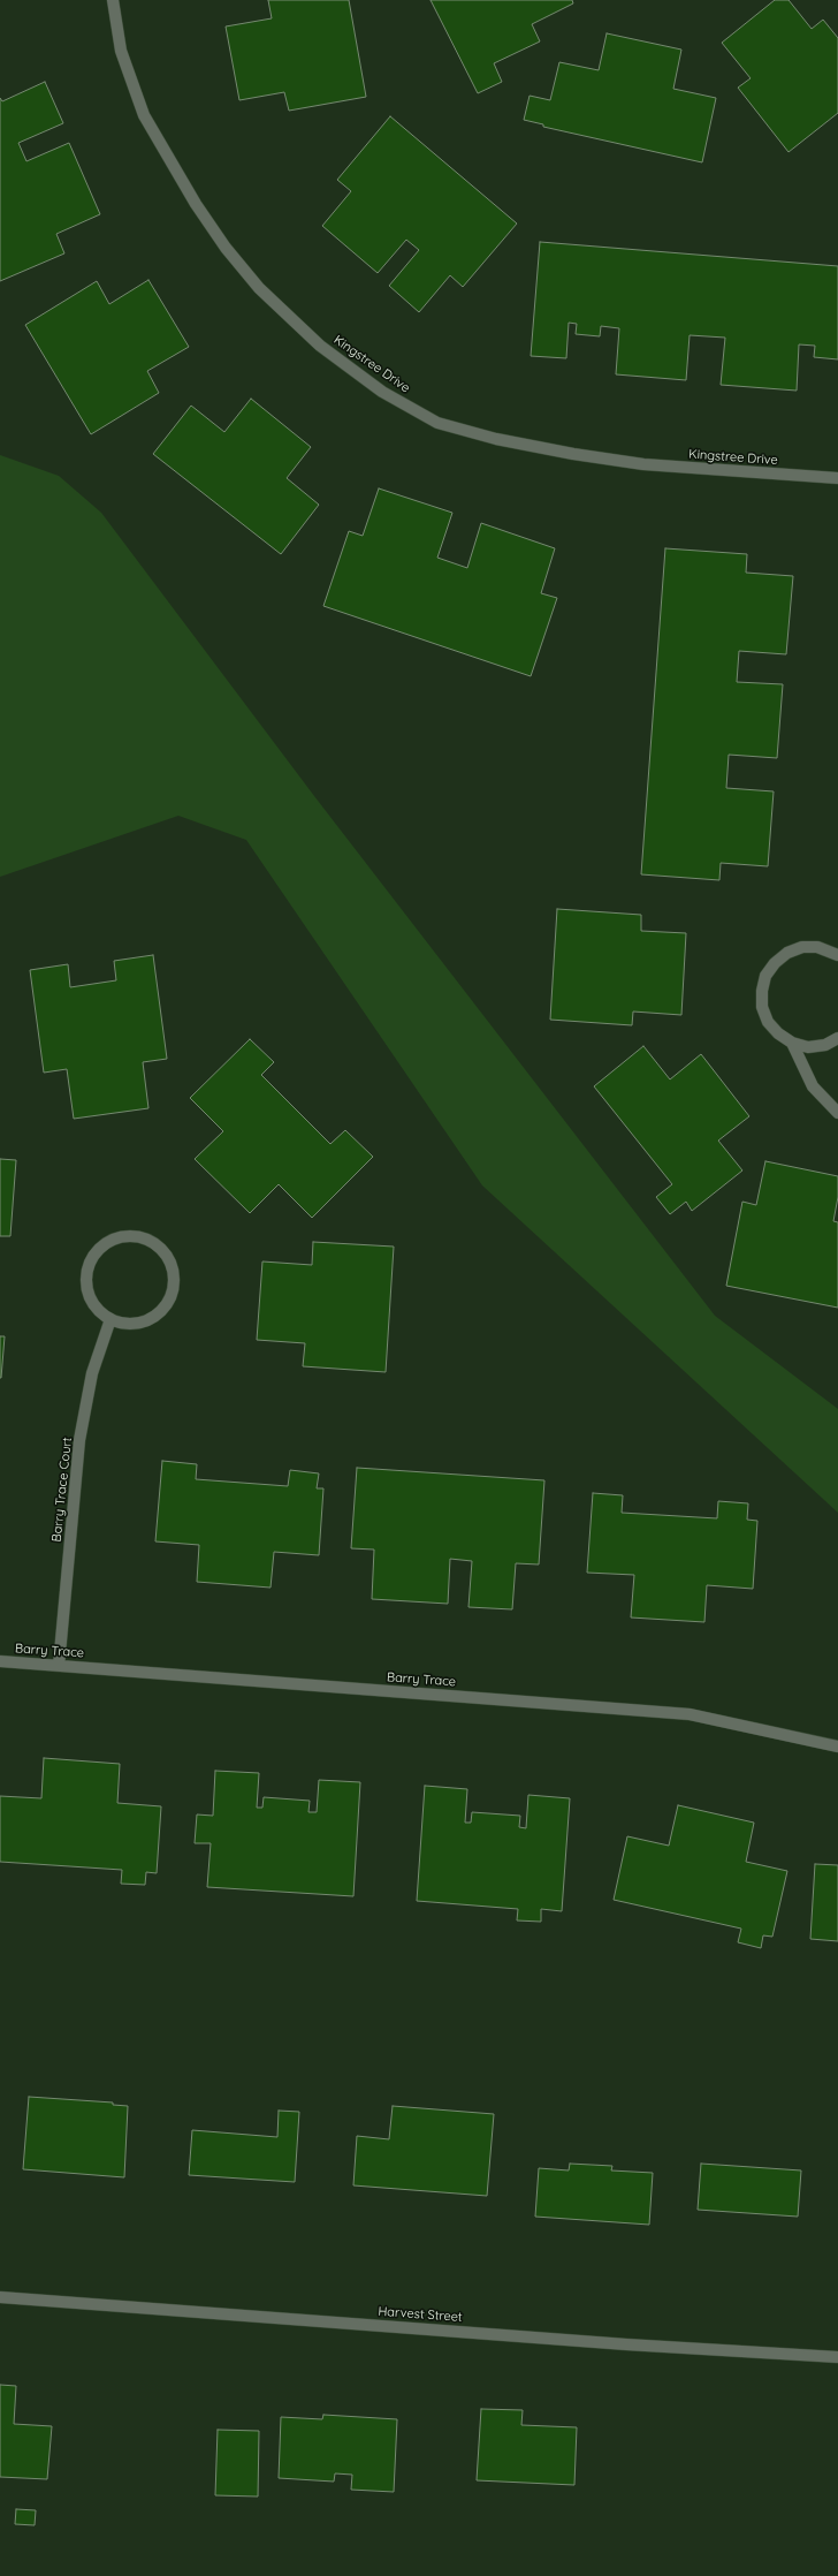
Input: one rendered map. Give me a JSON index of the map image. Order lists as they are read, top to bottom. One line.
{"streets":{"street":["Kingstree Drive","Barry Trace Court","Barry Trace","Harvest Street"]},"crossings":[["Barry Trace Court","Barry Trace"]]}
